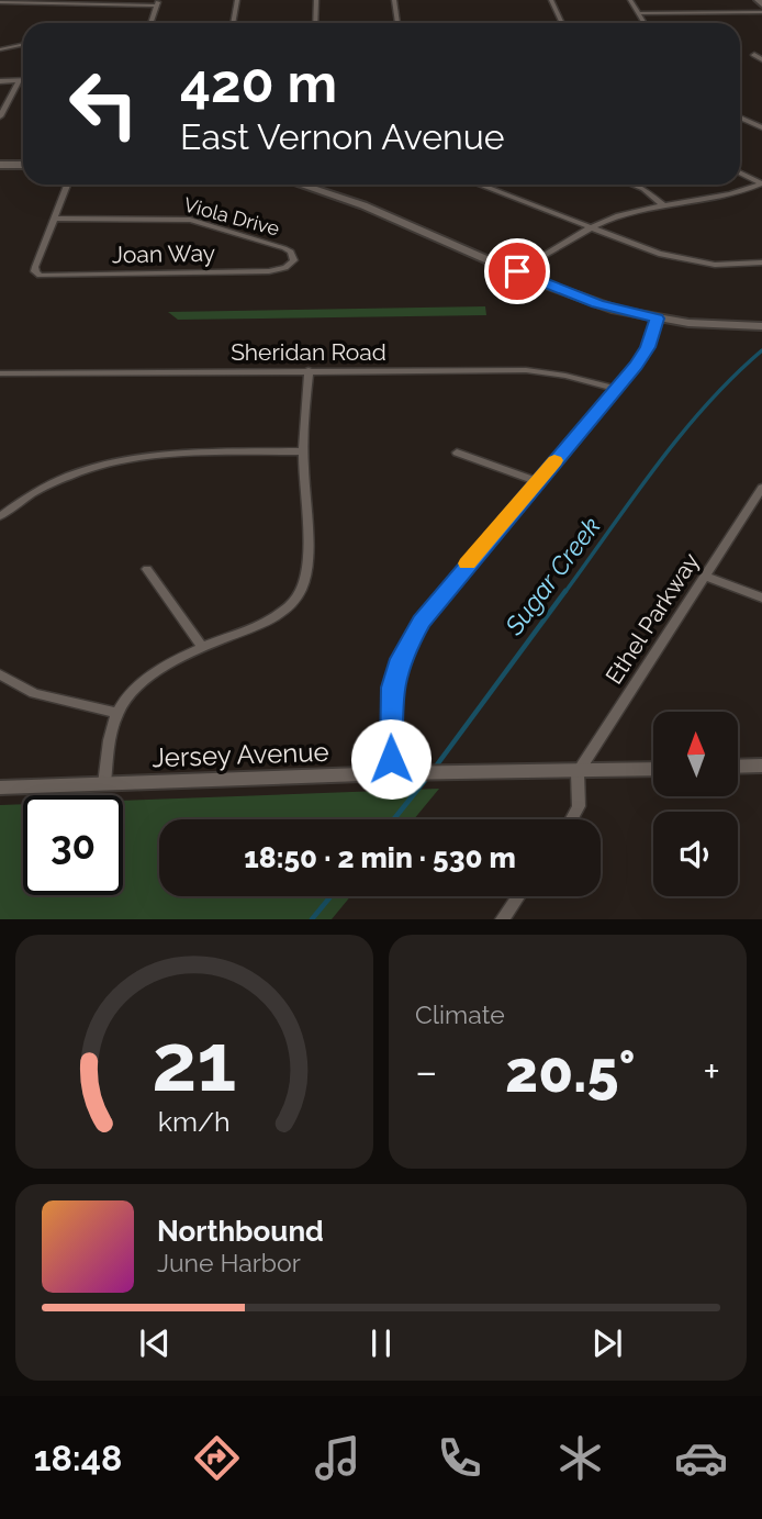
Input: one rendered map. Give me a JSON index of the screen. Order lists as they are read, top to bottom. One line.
{"streets":{"street":["Viola Drive","Joan Way","Sheridan Road","Ethel Parkway","Jersey Avenue"]},"crossings":[["Viola Drive","Joan Way"],["Ethel Parkway","Jersey Avenue"]],"water":["Sugar Creek"],"north":"top","page":{"turn":["420 m","East Vernon Avenue"],"limit":"30","trip":"18:50 · 2 min · 530 m","tile":"Climate","heat":["−","20.5°","+"],"song":["Northbound","June Harbor"],"tabs":"18:48","gauge":["21","km/h"]}}
